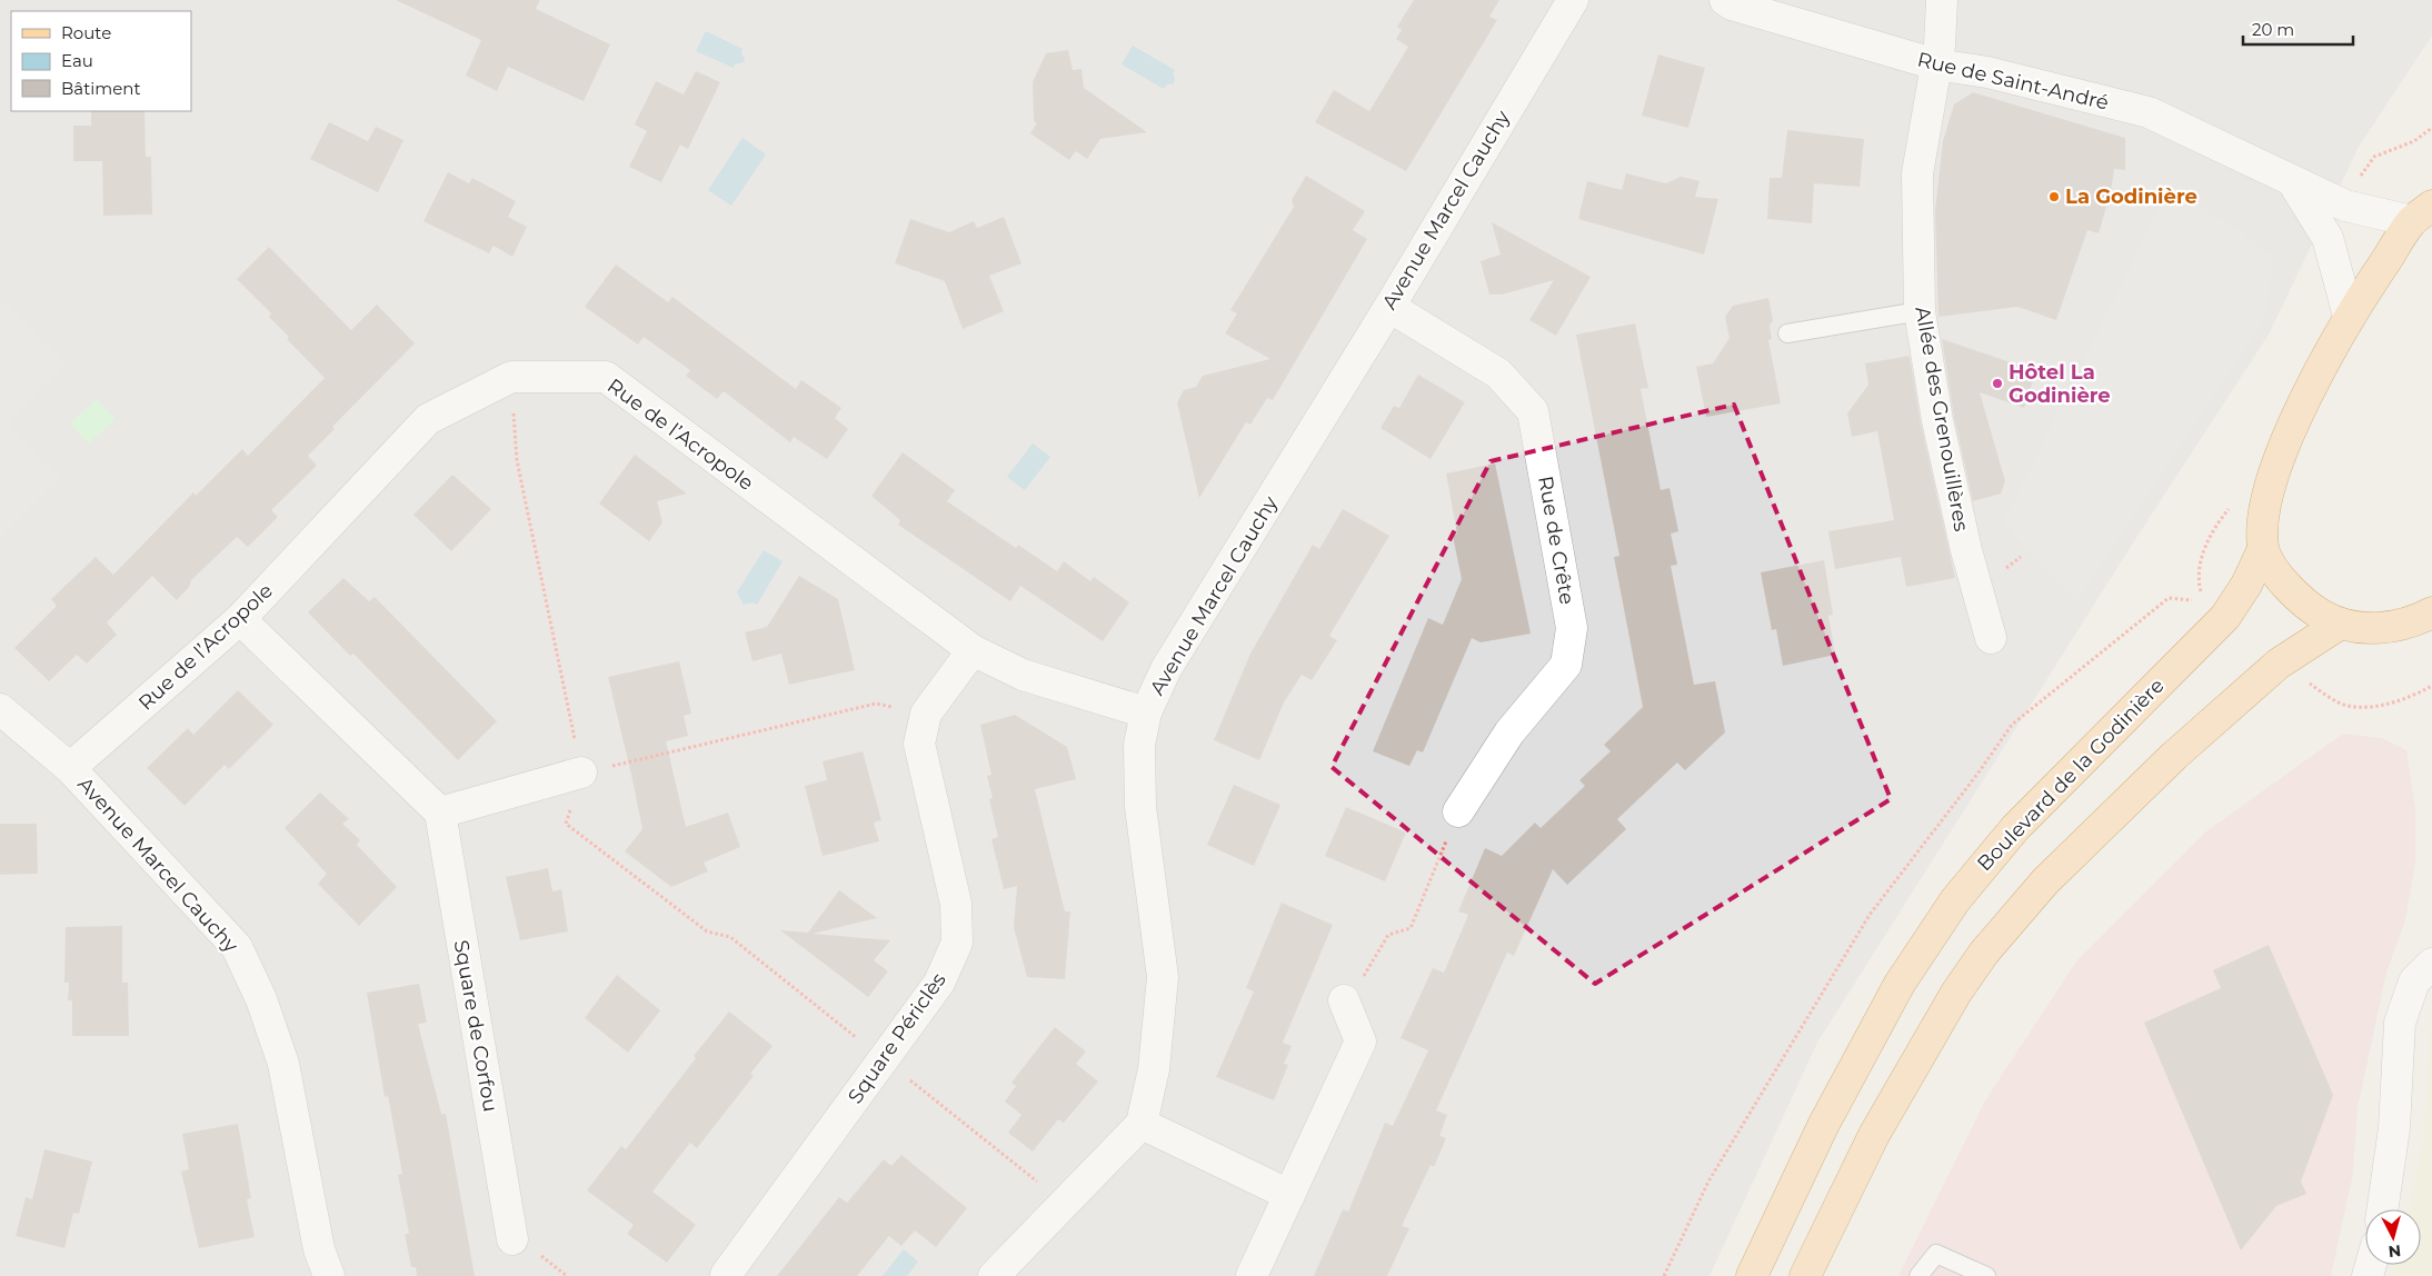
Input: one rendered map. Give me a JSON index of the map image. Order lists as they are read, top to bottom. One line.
{"streets":{"main road":["Boulevard de la Godinière"],"street":["Rue de Saint-André","Avenue Marcel Cauchy","Allée des Grenouillères","Rue de l’Acropole","Rue de Crête","Square de Corfou","Square Périclès"]},"crossings":[["Rue de Saint-André","Allée des Grenouillères"],["Avenue Marcel Cauchy","Rue de l’Acropole"],["Avenue Marcel Cauchy","Rue de Crête"],["Rue de l’Acropole","Square Périclès"]],"places":["La Godinière","Hôtel La Godinière"],"legend":["Route","Eau","Bâtiment"],"scale_bar":"20 m","north":"bottom"}
